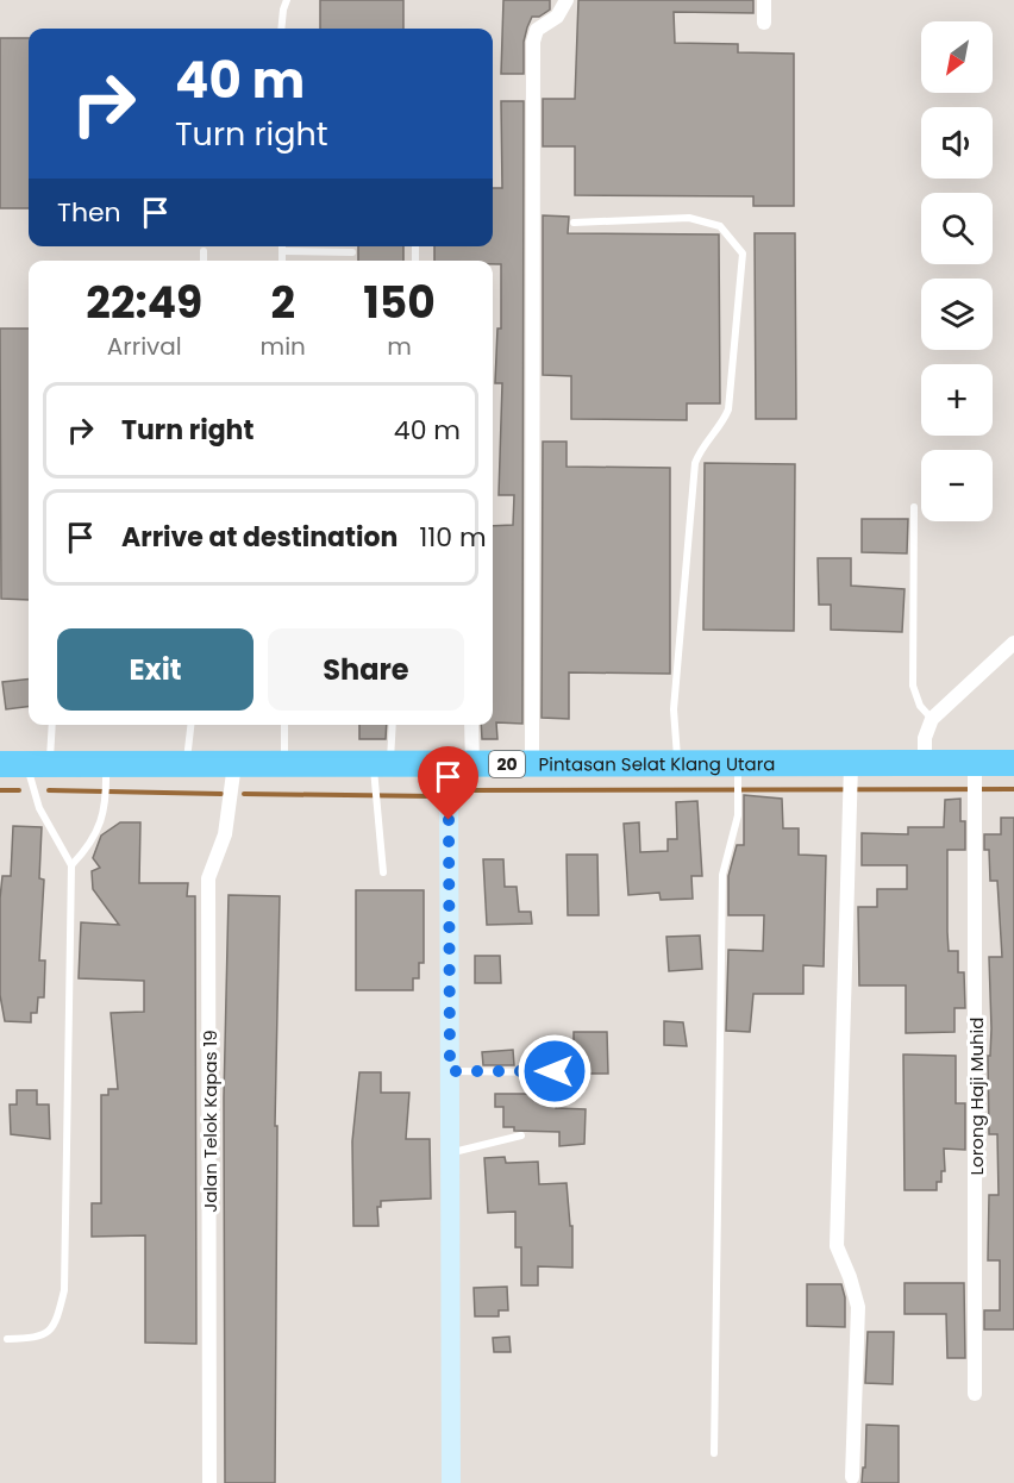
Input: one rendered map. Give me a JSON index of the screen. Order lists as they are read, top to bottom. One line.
{"streets":{"highway":["20","Pintasan Selat Klang Utara"],"street":["Lorong Haji Muhid","Jalan Telok Kapas 19"]},"crossings":[["Pintasan Selat Klang Utara","Lorong Haji Muhid"],["Pintasan Selat Klang Utara","Jalan Telok Kapas 19"]],"north":"bottom left","page":{"map_buttons":["+","−"],"turn":["40 m","Turn right"],"then":"Then","eta":["22:49","Arrival","2","min","150","m"],"list":[{"name":"Turn right","value":"40 m"},{"name":"Arrive at destination","value":"110 m"}],"buttons":["Exit","Share"]}}
